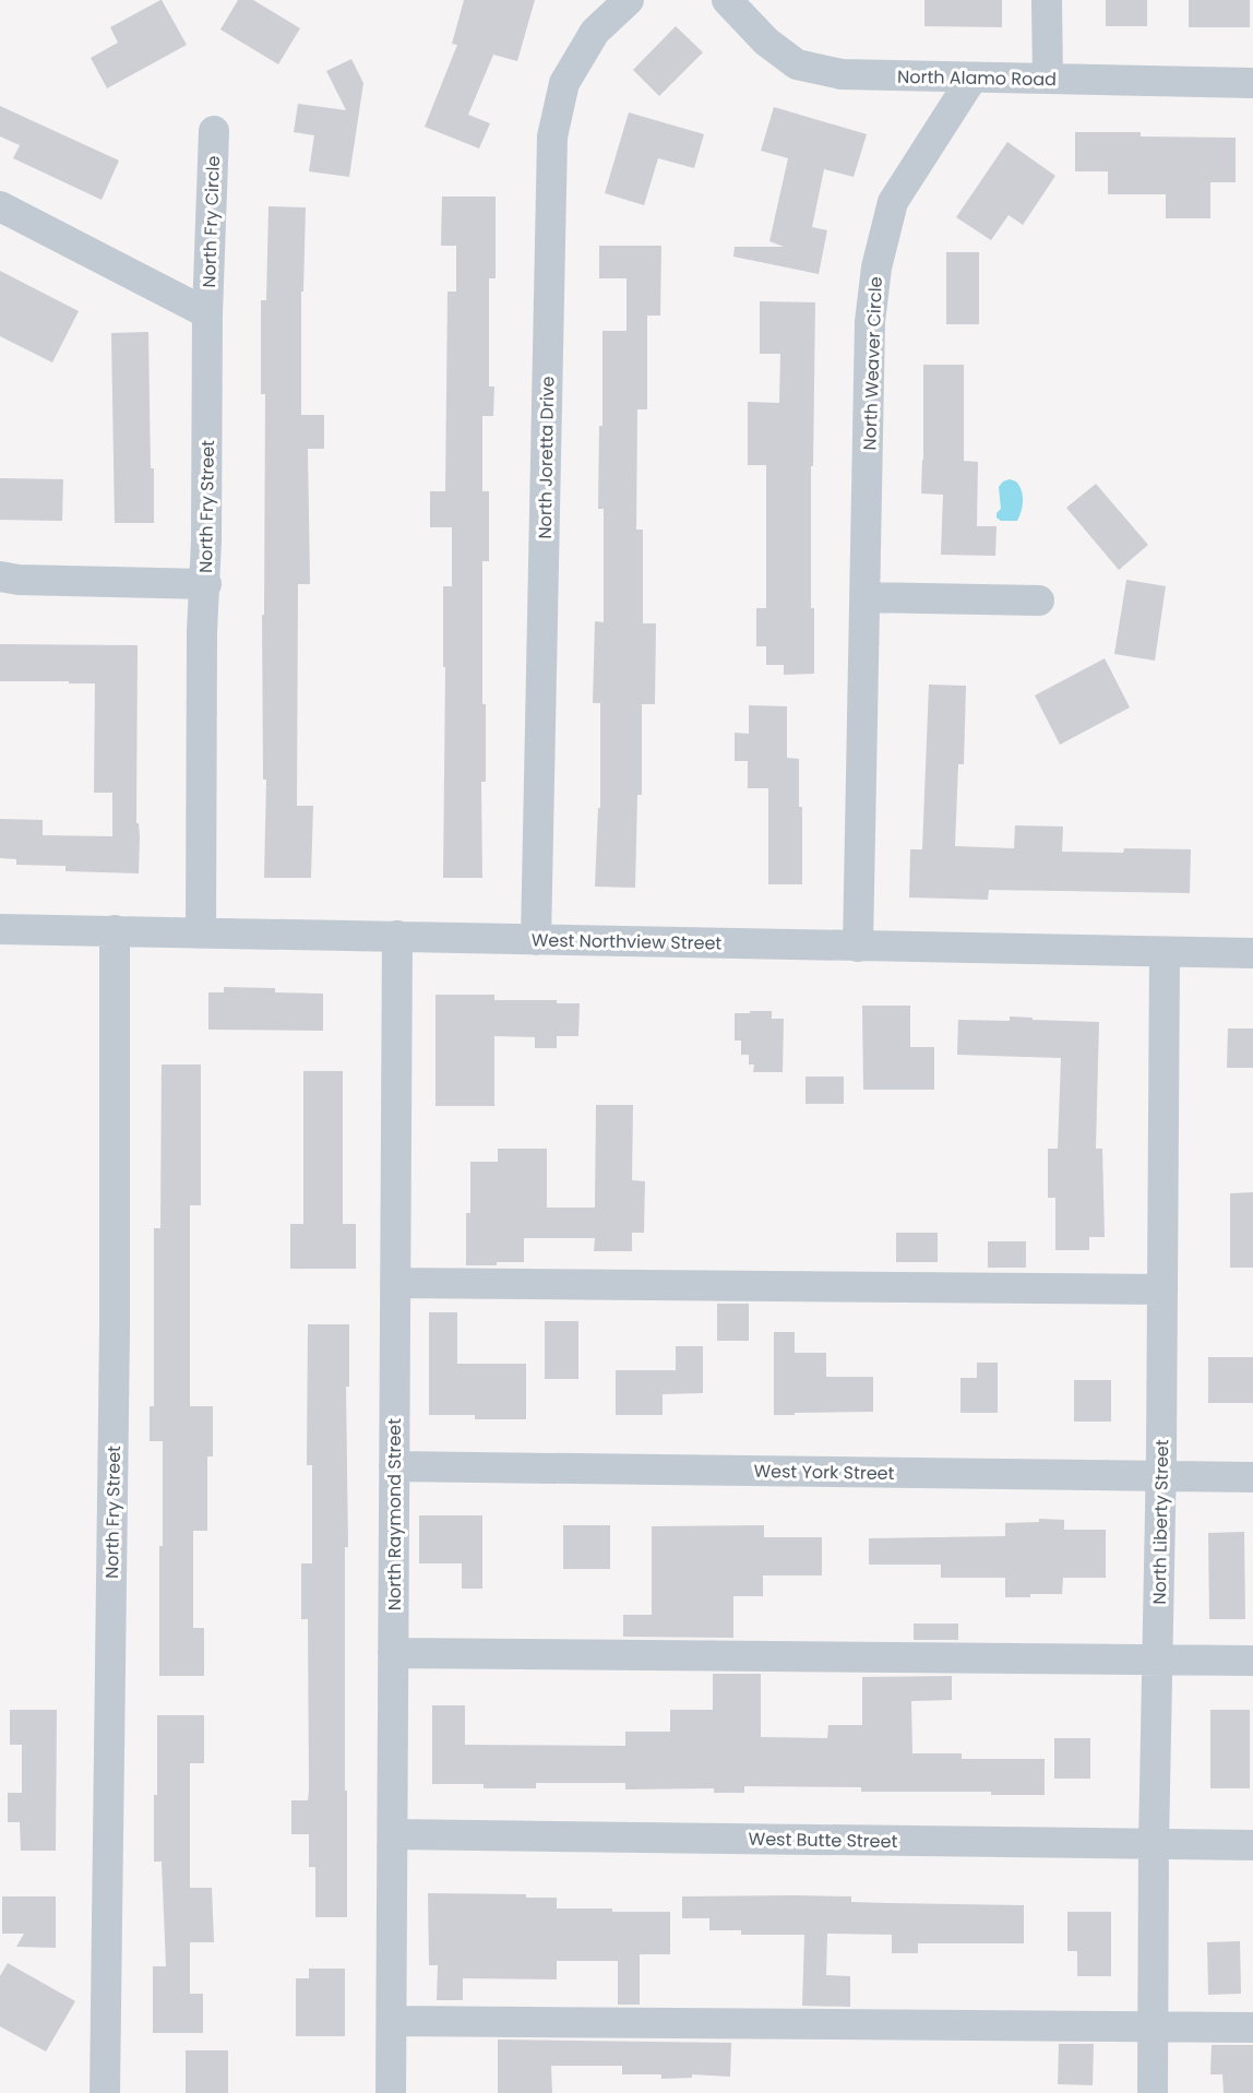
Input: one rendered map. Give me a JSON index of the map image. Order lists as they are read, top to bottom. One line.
{"streets":{"street":["North Alamo Road","North Fry Circle","North Weaver Circle","North Joretta Drive","North Fry Street","West Northview Street","West York Street","North Raymond Street","North Liberty Street","West Butte Street"]},"crossings":[["North Alamo Road","North Weaver Circle"],["North Fry Circle","North Fry Street"],["North Weaver Circle","West Northview Street"],["North Joretta Drive","West Northview Street"],["North Fry Street","West Northview Street"],["West Northview Street","North Raymond Street"],["West Northview Street","North Liberty Street"],["West York Street","North Raymond Street"],["West York Street","North Liberty Street"],["North Raymond Street","West Butte Street"],["North Liberty Street","West Butte Street"]]}
